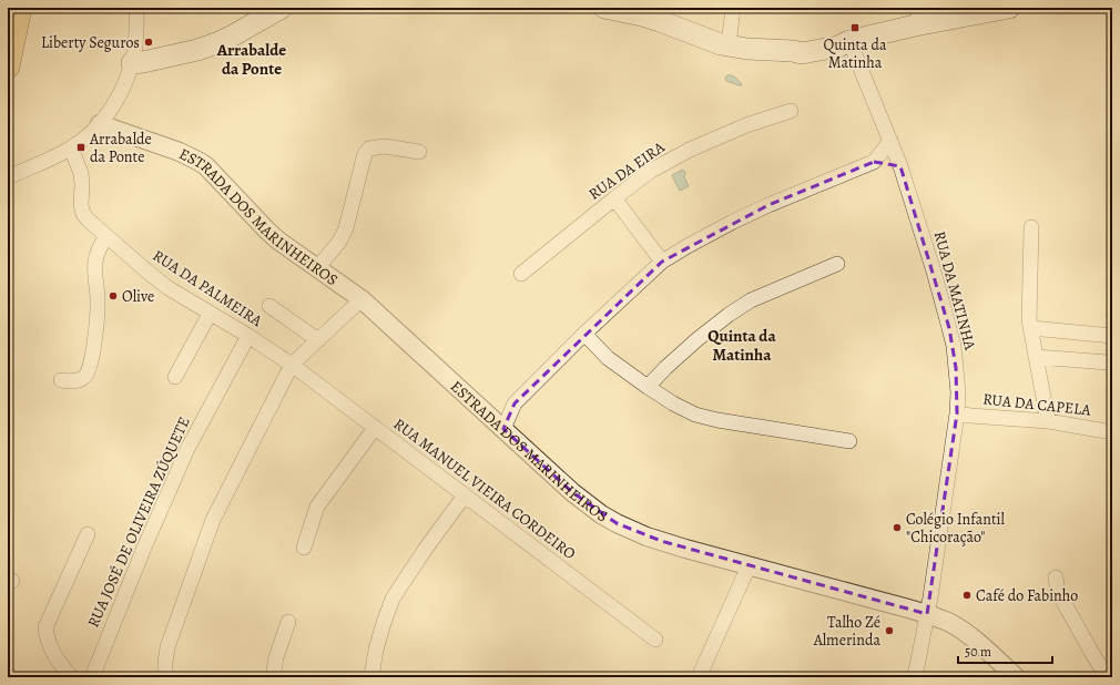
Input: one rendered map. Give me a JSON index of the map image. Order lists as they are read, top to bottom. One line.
{"streets":{"street":["RUA DA EIRA","ESTRADA DOS MARINHEIROS","RUA DA PALMEIRA","RUA DA MATINHA","RUA DA CAPELA","RUA MANUEL VIEIRA CORDEIRO","RUA JOSÉ DE OLIVEIRA ZÚQUETE"]},"crossings":[["ESTRADA DOS MARINHEIROS","RUA DA MATINHA"],["RUA DA PALMEIRA","RUA MANUEL VIEIRA CORDEIRO"],["RUA DA PALMEIRA","RUA JOSÉ DE OLIVEIRA ZÚQUETE"],["RUA DA MATINHA","RUA DA CAPELA"]],"districts":["Arrabalde da Ponte","Quinta da Matinha"],"places":{"transit":["Quinta da Matinha","Arrabalde da Ponte"],"other":["Liberty Seguros","Olive","Colégio Infantil \"Chicoração\"","Café do Fabinho","Talho Zé Almerinda"]},"scale_bar":"50 m"}
